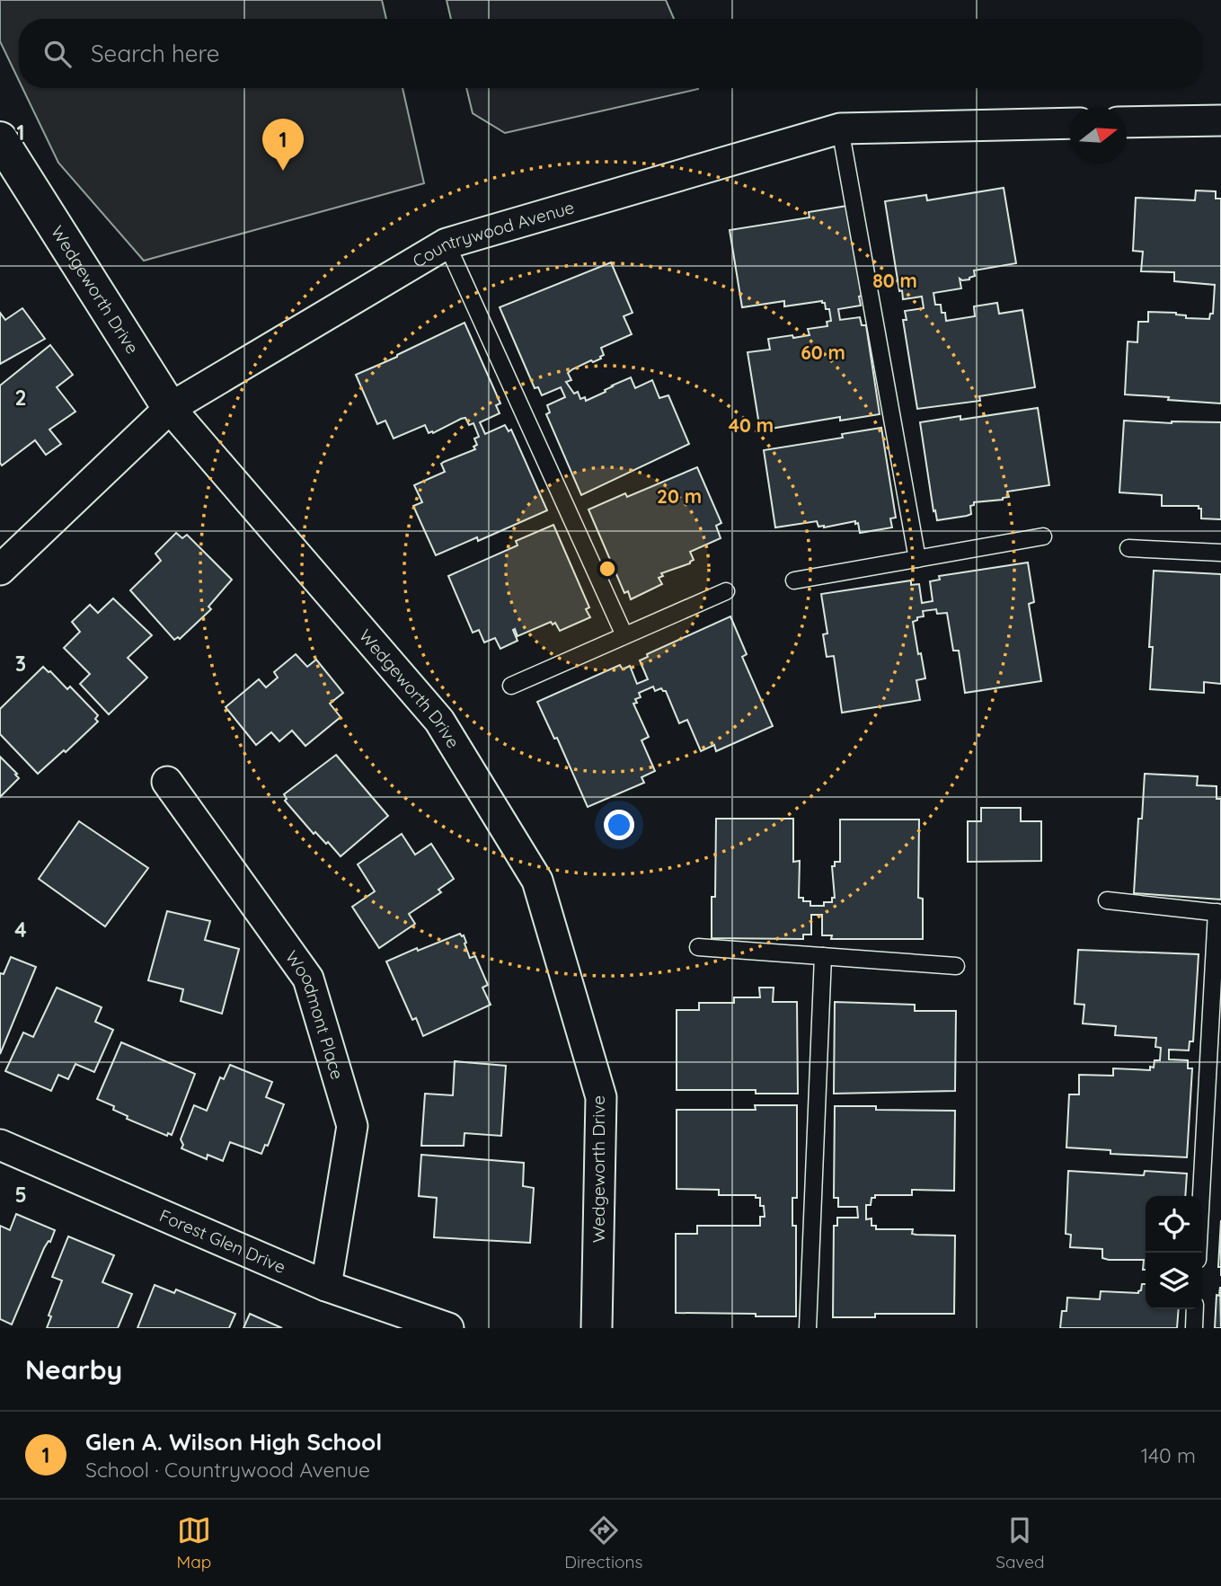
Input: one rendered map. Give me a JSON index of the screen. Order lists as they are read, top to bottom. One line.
{"streets":{"street":["Countrywood Avenue","Wedgeworth Drive","Woodmont Place","Forest Glen Drive"]},"crossings":[["Countrywood Avenue","Wedgeworth Drive"],["Woodmont Place","Forest Glen Drive"]],"north":"right","page":{"search":"Search here","pins":"1","heading":"Nearby","list":[{"mark":"1","name":"Glen A. Wilson High School","note":"School · Countrywood Avenue","value":"140 m"}],"nav":["Map","Directions","Saved"]},"grid":{"rows":["1","2","3","4","5"]},"rings":["80 m","60 m","40 m","20 m"]}
